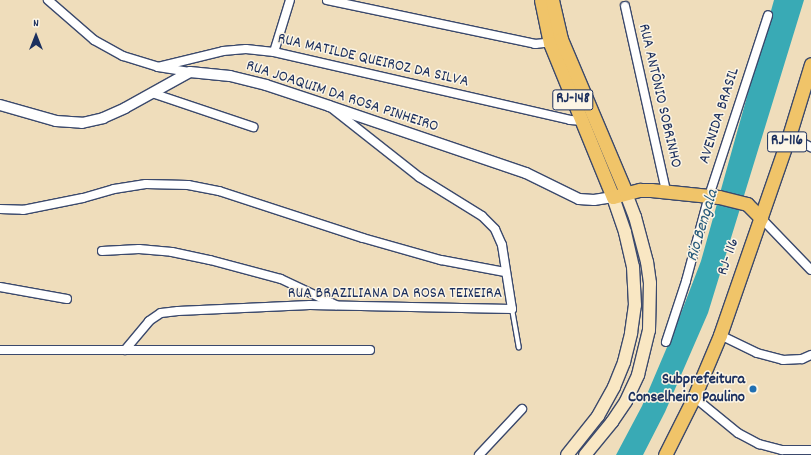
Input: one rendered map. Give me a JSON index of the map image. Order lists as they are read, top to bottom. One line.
{"streets":{"main road":["RJ-148","RJ-116","RJ- 116"],"street":["RUA MATILDE QUEIROZ DA SILVA","RUA ANTÔNIO SOBRINHO","RUA JOAQUIM DA ROSA PINHEIRO","AVENIDA BRASIL","RUA BRAZILIANA DA ROSA TEIXEIRA"]},"crossings":[["RUA MATILDE QUEIROZ DA SILVA","RUA JOAQUIM DA ROSA PINHEIRO"],["RUA MATILDE QUEIROZ DA SILVA","RJ-148"],["RUA JOAQUIM DA ROSA PINHEIRO","RJ-148"],["RUA JOAQUIM DA ROSA PINHEIRO","RUA BRAZILIANA DA ROSA TEIXEIRA"]],"water":["Rio Bengala"],"places":["Subprefeitura Conselheiro Paulino"],"north":"top"}
